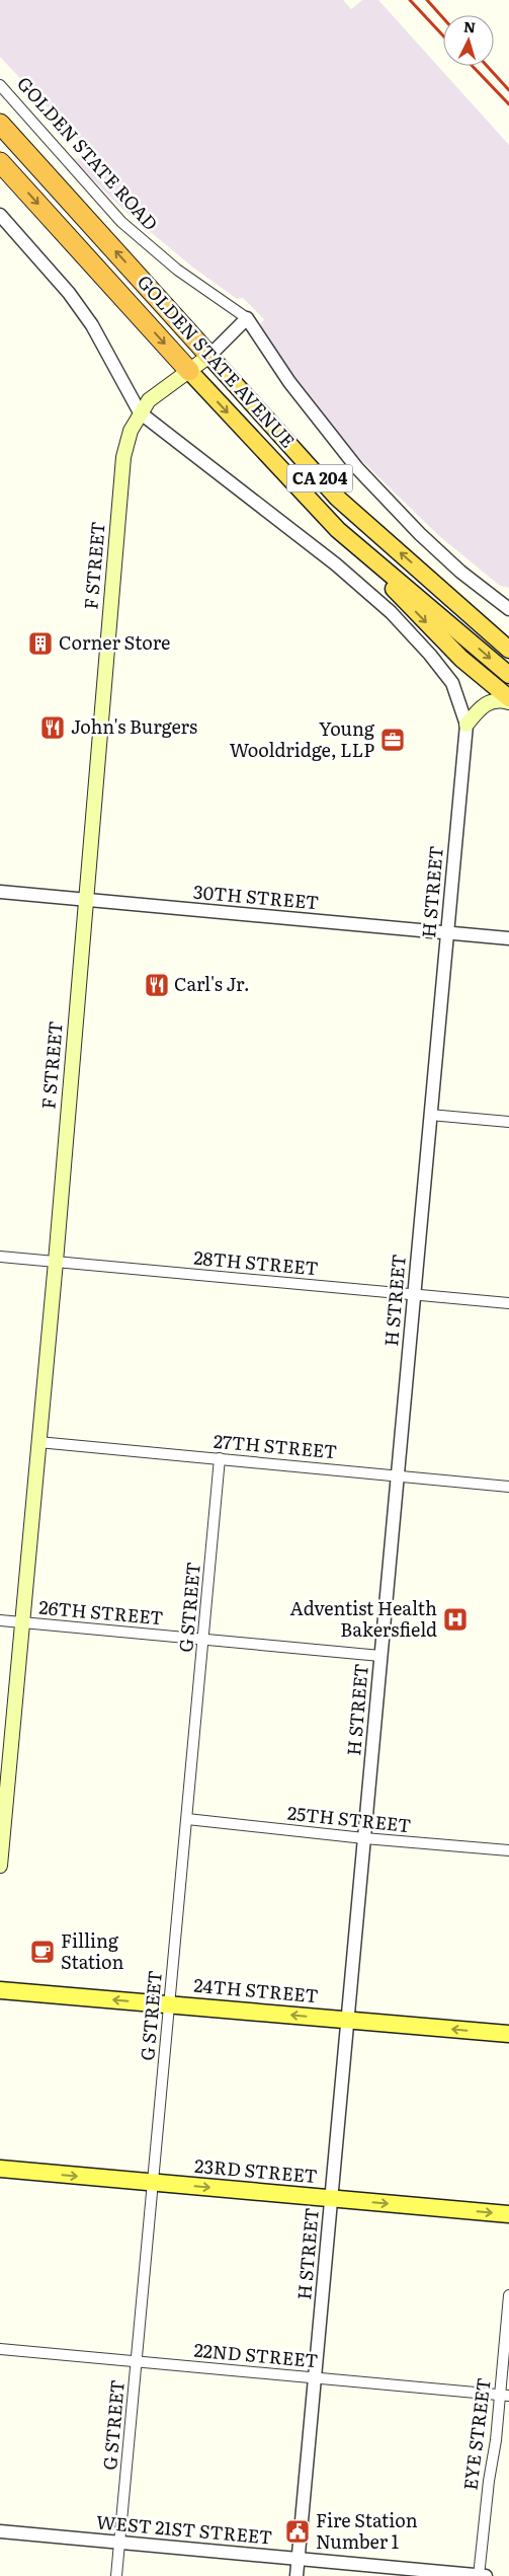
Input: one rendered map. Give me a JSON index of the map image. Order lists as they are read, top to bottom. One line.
{"streets":{"highway":["GOLDEN STATE AVENUE","CA 204"],"main road":["F STREET","24TH STREET","23RD STREET"],"street":["GOLDEN STATE ROAD","H STREET","30TH STREET","28TH STREET","27TH STREET","G STREET","26TH STREET","25TH STREET","22ND STREET","EYE STREET","WEST 21ST STREET"]},"crossings":[["GOLDEN STATE ROAD","F STREET"],["GOLDEN STATE AVENUE","F STREET"],["F STREET","30TH STREET"],["F STREET","28TH STREET"],["F STREET","27TH STREET"],["F STREET","26TH STREET"],["H STREET","30TH STREET"],["H STREET","28TH STREET"],["H STREET","27TH STREET"],["H STREET","26TH STREET"],["H STREET","25TH STREET"],["H STREET","24TH STREET"],["H STREET","23RD STREET"],["H STREET","22ND STREET"],["H STREET","WEST 21ST STREET"],["27TH STREET","G STREET"],["G STREET","26TH STREET"],["G STREET","25TH STREET"],["G STREET","24TH STREET"],["G STREET","23RD STREET"],["G STREET","22ND STREET"],["G STREET","WEST 21ST STREET"],["22ND STREET","EYE STREET"],["EYE STREET","WEST 21ST STREET"]],"one_way":["24TH STREET","23RD STREET"],"places":{"building":["Corner Store"],"restaurant":["John's Burgers","Carl's Jr."],"office":["Young Wooldridge, LLP"],"hospital":["Adventist Health Bakersfield"],"cafe":["Filling Station"],"public building":["Fire Station Number 1"]},"north":"top"}
